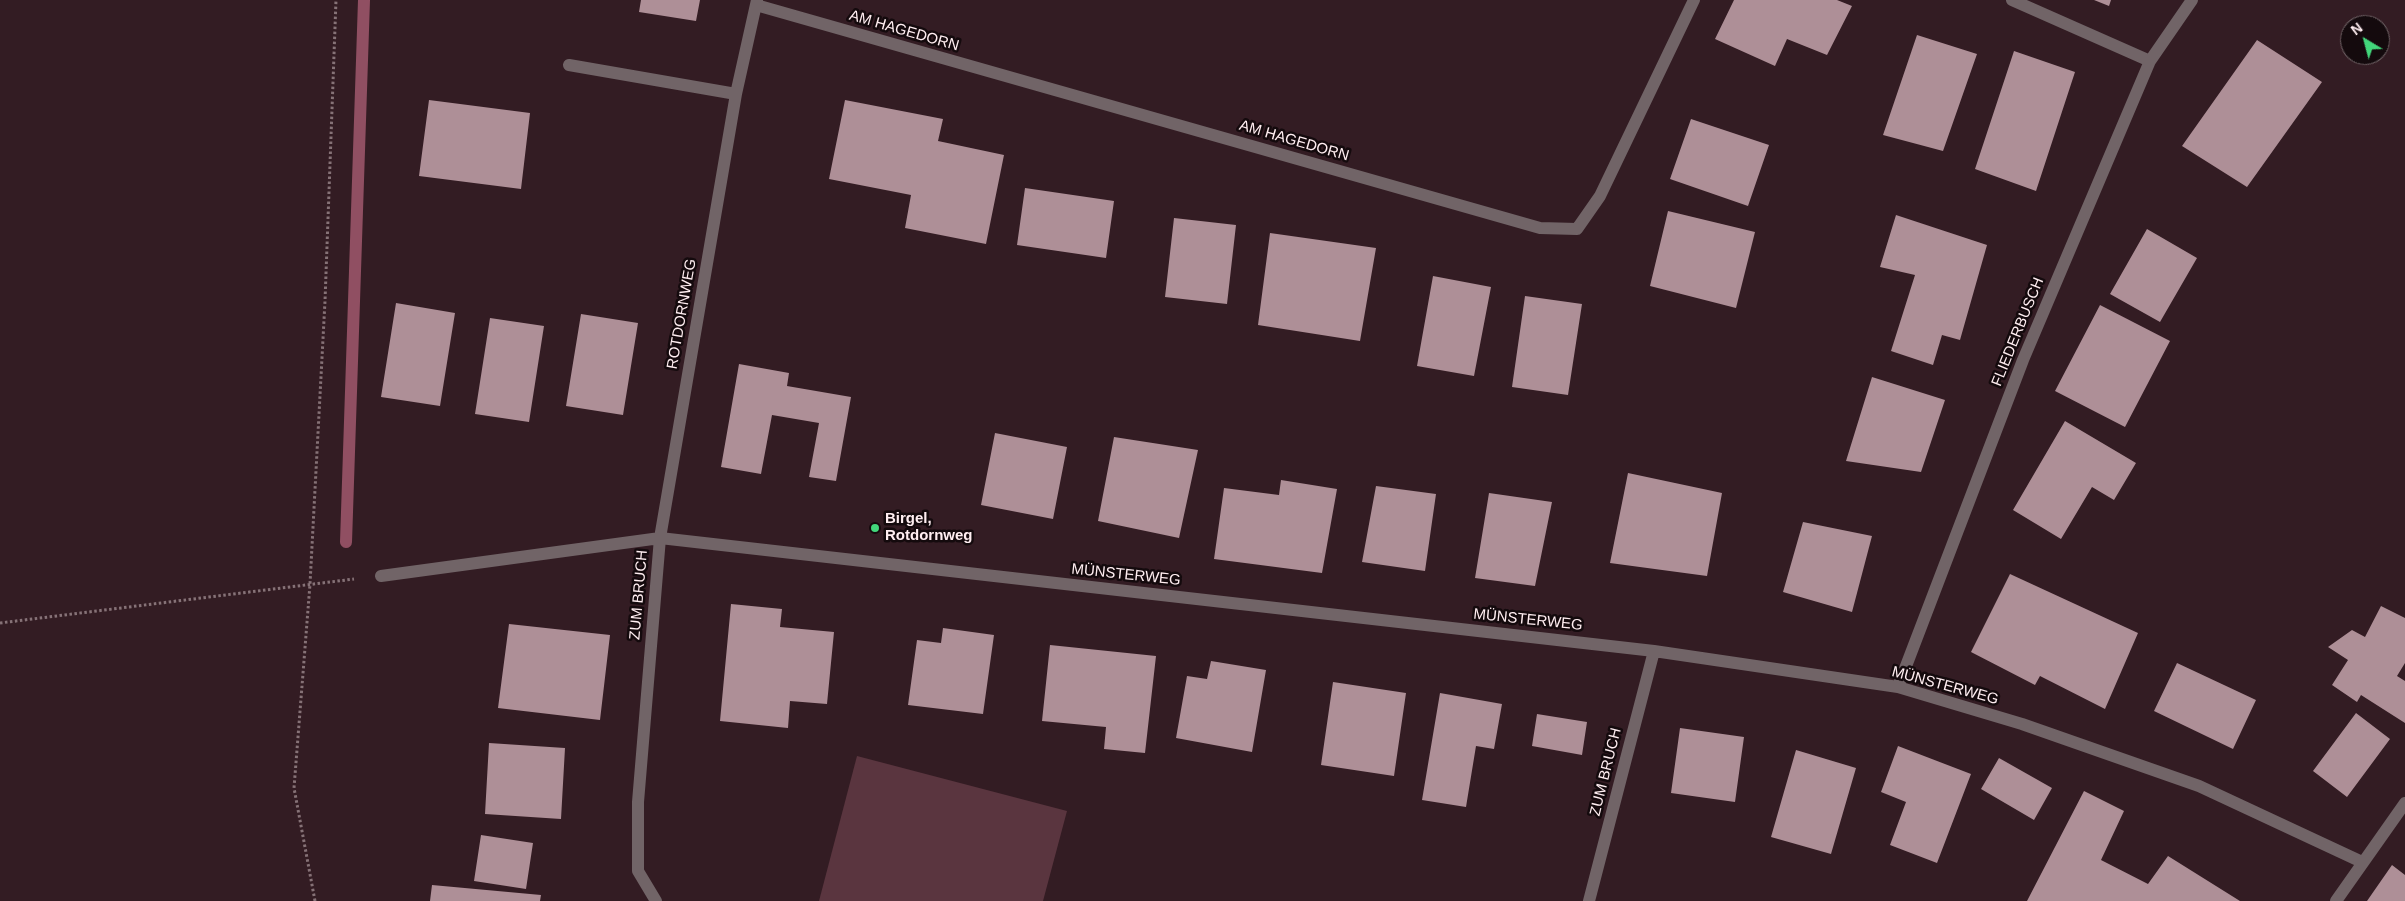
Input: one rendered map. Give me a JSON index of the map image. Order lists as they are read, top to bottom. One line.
{"streets":{"street":["AM HAGEDORN","ROTDORNWEG","FLIEDERBUSCH","MÜNSTERWEG","ZUM BRUCH"]},"crossings":[["AM HAGEDORN","ROTDORNWEG"],["ROTDORNWEG","MÜNSTERWEG"],["ROTDORNWEG","ZUM BRUCH"],["FLIEDERBUSCH","MÜNSTERWEG"],["MÜNSTERWEG","ZUM BRUCH"]],"places":["Birgel, Rotdornweg"],"north":"top left"}
